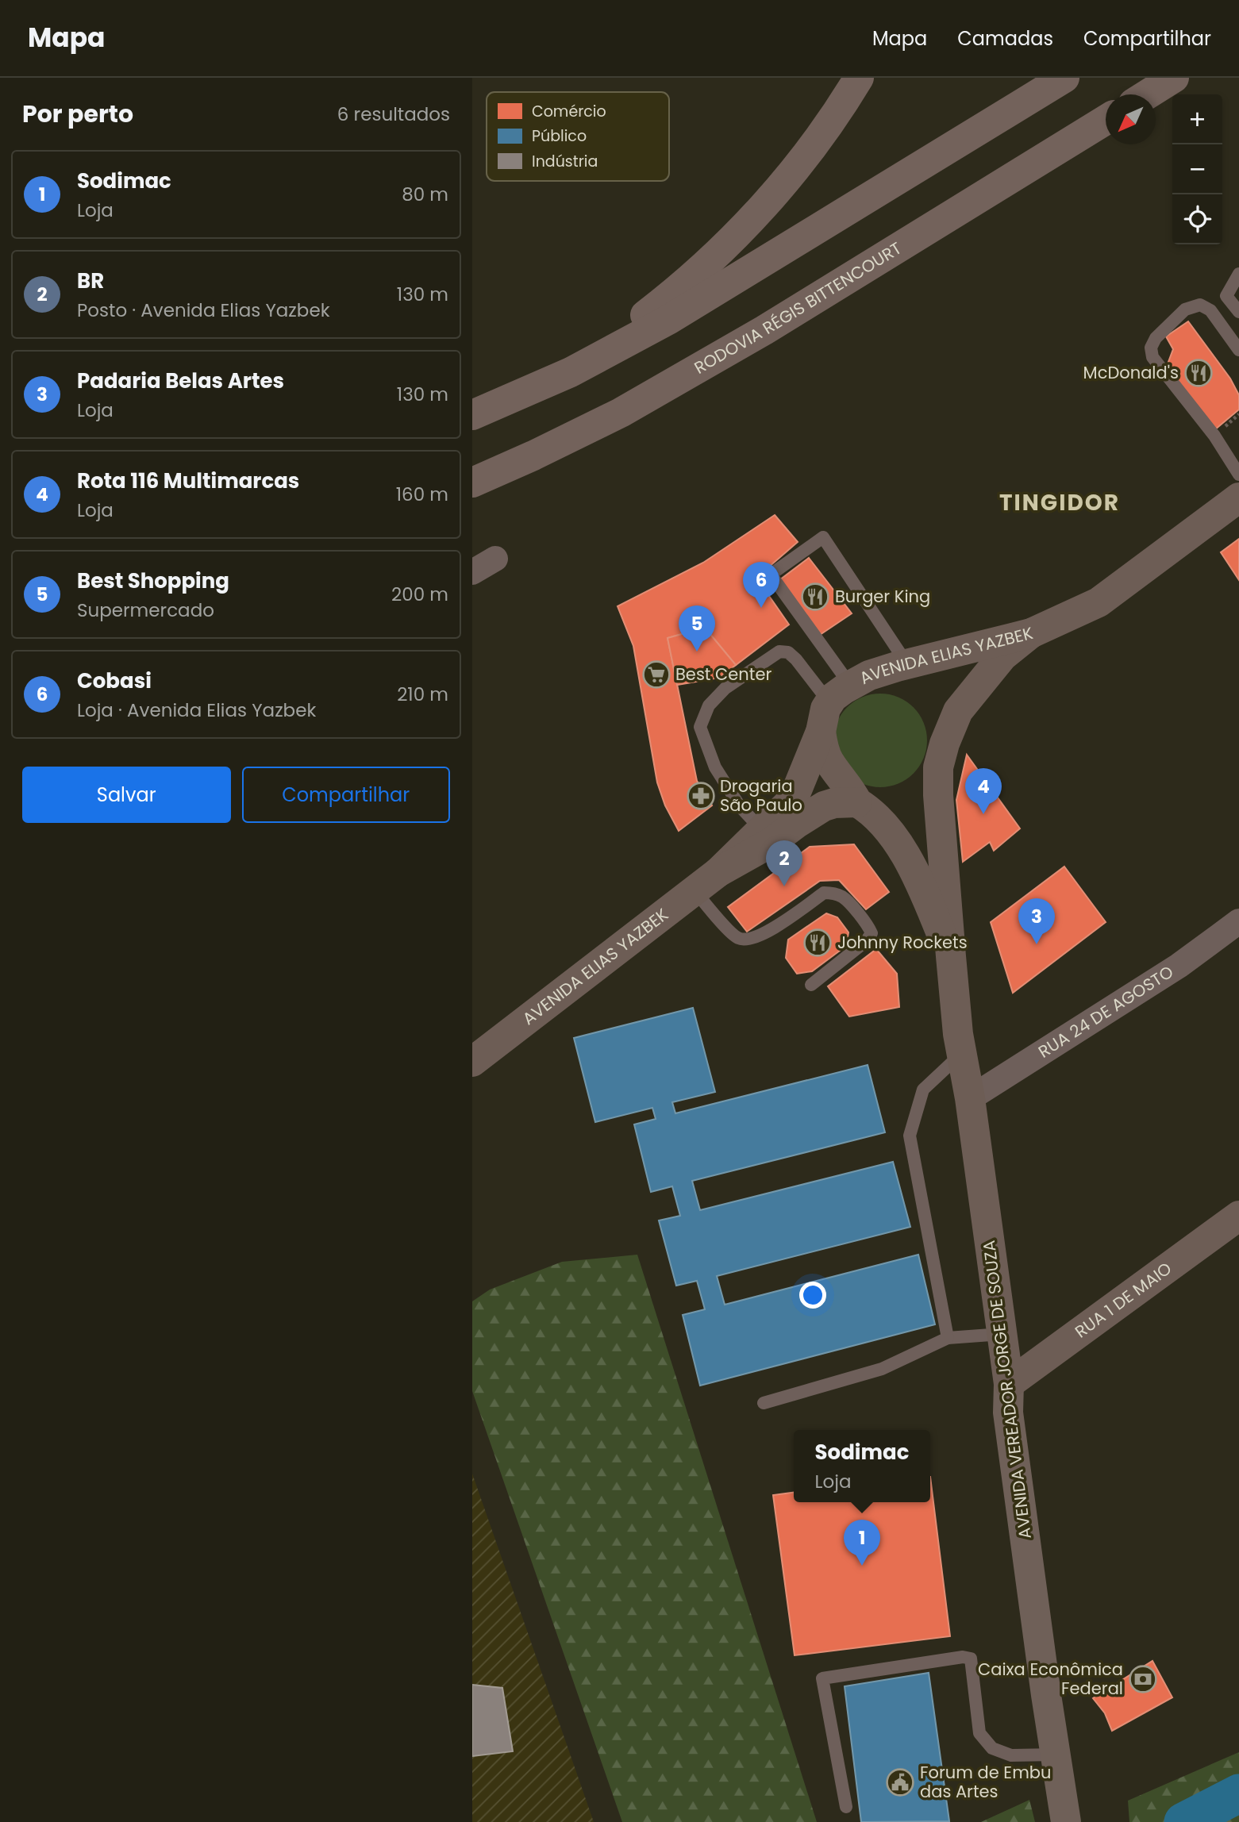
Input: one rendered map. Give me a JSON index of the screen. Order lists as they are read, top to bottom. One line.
{"streets":{"highway":["RODOVIA RÉGIS BITTENCOURT"],"main road":["AVENIDA ELIAS YAZBEK","RUA 1 DE MAIO","AVENIDA VEREADOR JORGE DE SOUZA"],"street":["RUA 24 DE AGOSTO"]},"crossings":[["AVENIDA ELIAS YAZBEK","AVENIDA VEREADOR JORGE DE SOUZA"],["RUA 24 DE AGOSTO","AVENIDA VEREADOR JORGE DE SOUZA"],["RUA 1 DE MAIO","AVENIDA VEREADOR JORGE DE SOUZA"]],"districts":["TINGIDOR"],"places":{"restaurant":["McDonald's","Burger King","Johnny Rockets"],"supermarket":["Best Center"],"pharmacy":["Drogaria São Paulo"],"bank":["Caixa Econômica Federal"],"public building":["Forum de Embu das Artes"]},"legend":["Comércio","Público","Indústria"],"north":"bottom left","page":{"header":"Mapa","nav":["Mapa","Camadas","Compartilhar"],"heading":["Por perto","6 resultados"],"map_buttons":["+","−"],"list":[{"mark":"1","name":"Sodimac","note":"Loja","value":"80 m"},{"mark":"2","name":"BR","note":"Posto · Avenida Elias Yazbek","value":"130 m"},{"mark":"3","name":"Padaria Belas Artes","note":"Loja","value":"130 m"},{"mark":"4","name":"Rota 116 Multimarcas","note":"Loja","value":"160 m"},{"mark":"5","name":"Best Shopping","note":"Supermercado","value":"200 m"},{"mark":"6","name":"Cobasi","note":"Loja · Avenida Elias Yazbek","value":"210 m"}],"pins":["6","5","4","2","3","1"],"buttons":["Salvar","Compartilhar"],"popup":["Sodimac","Loja"]}}
